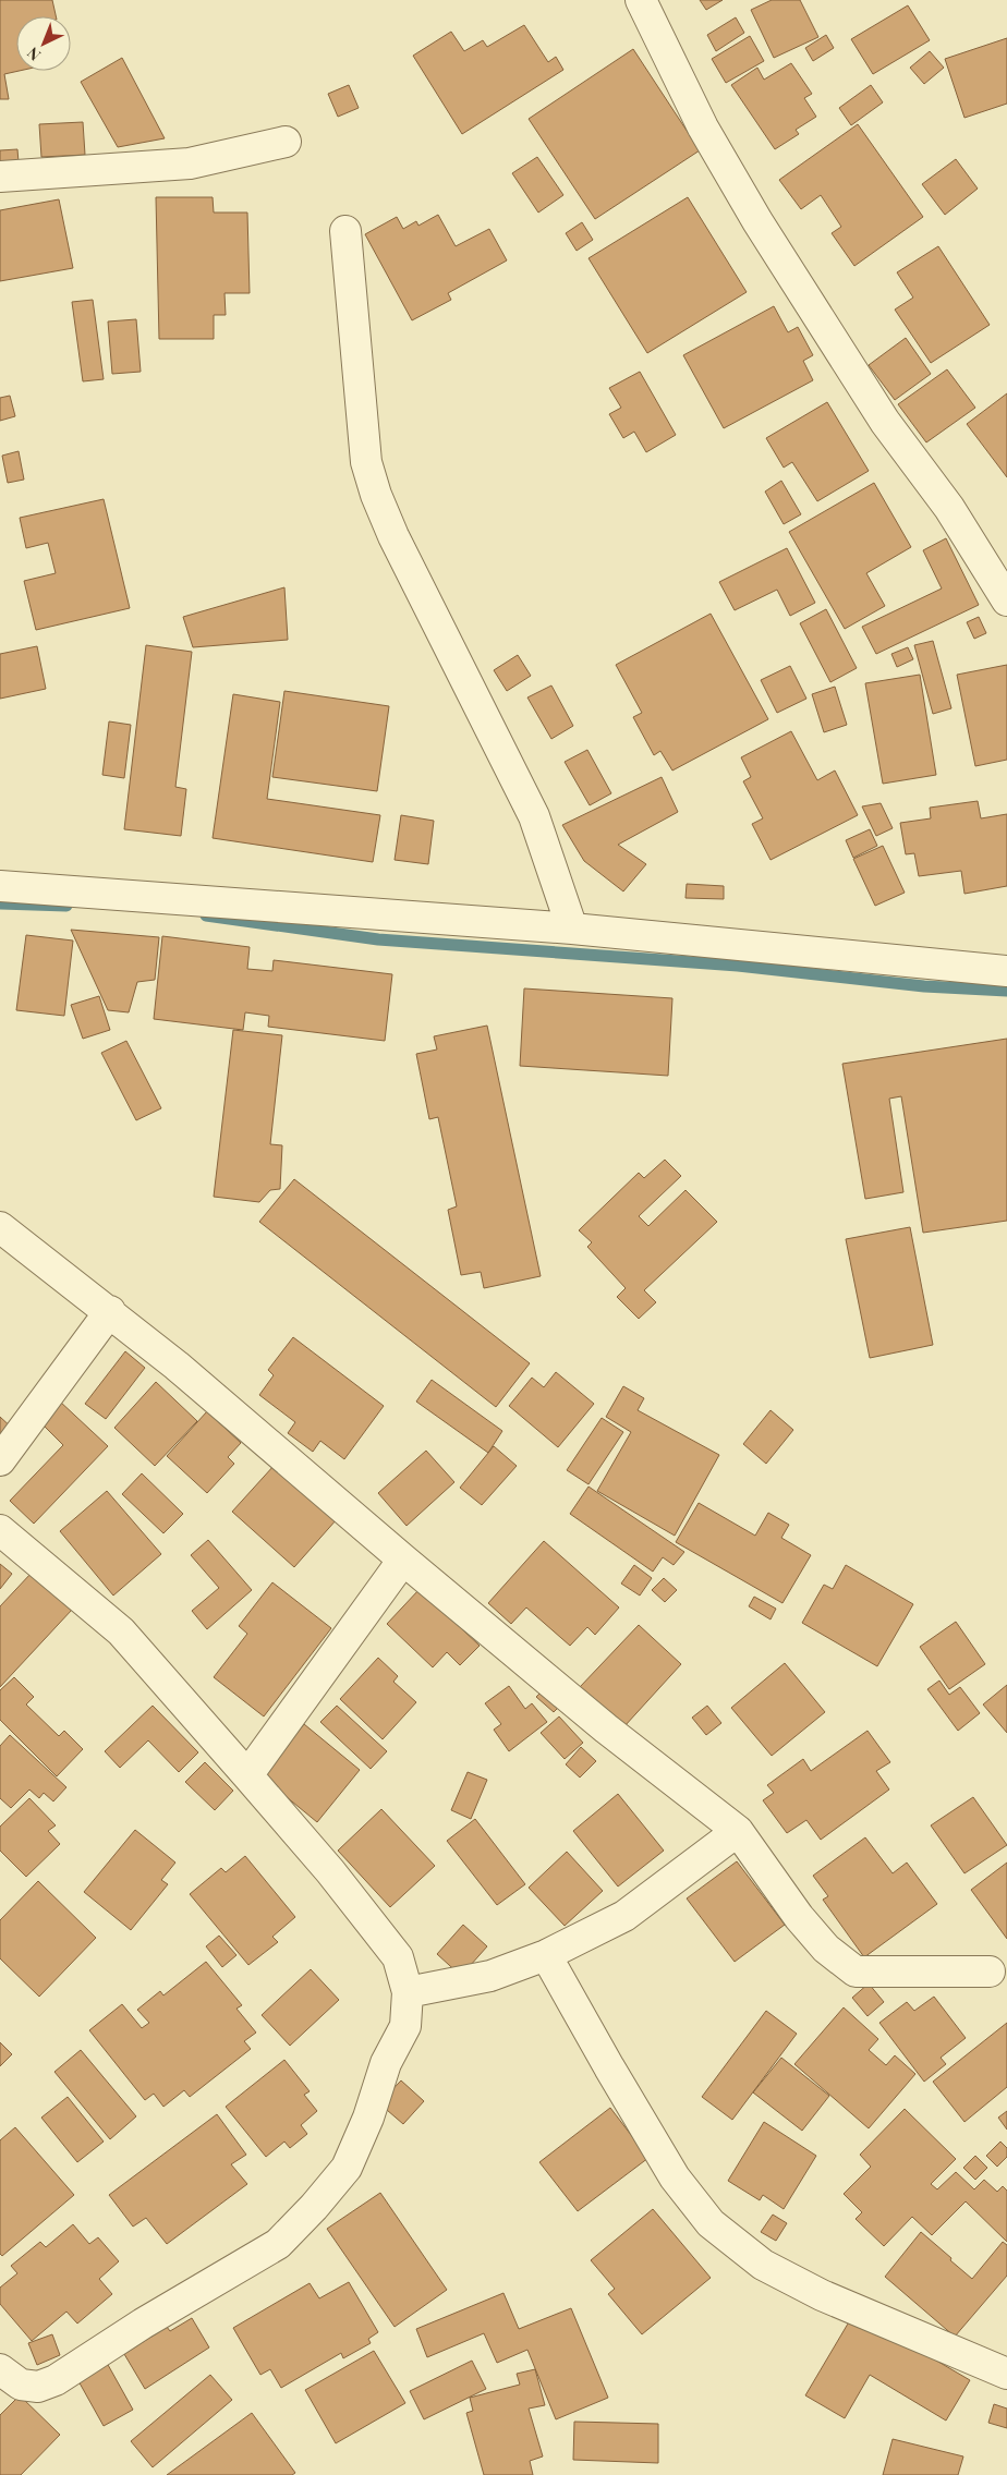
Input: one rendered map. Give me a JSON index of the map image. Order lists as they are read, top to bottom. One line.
{"north":"bottom left"}
